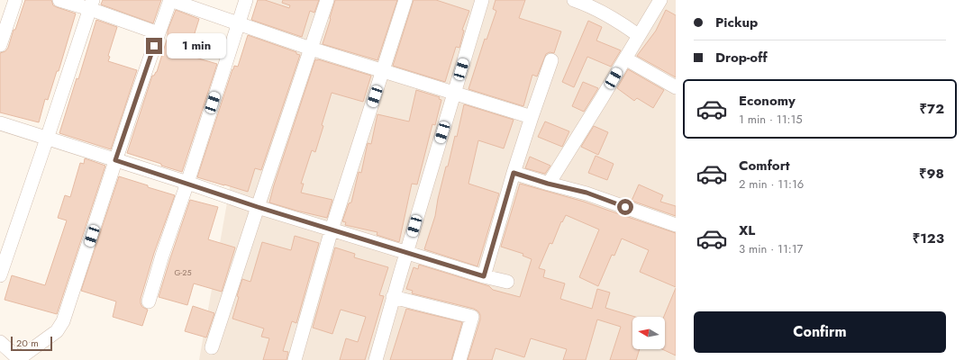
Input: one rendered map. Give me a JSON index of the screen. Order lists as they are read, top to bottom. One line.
{"house_numbers":["G-25"],"scale_bar":"20 m","north":"left","page":{"banner":["Pickup","Drop-off"],"bubble":"1 min","list":[{"name":"Economy","note":"1 min · 11:15","value":"₹72"},{"name":"Comfort","note":"2 min · 11:16","value":"₹98"},{"name":"XL","note":"3 min · 11:17","value":"₹123"}],"buttons":"Confirm","scale":"20 m"}}
